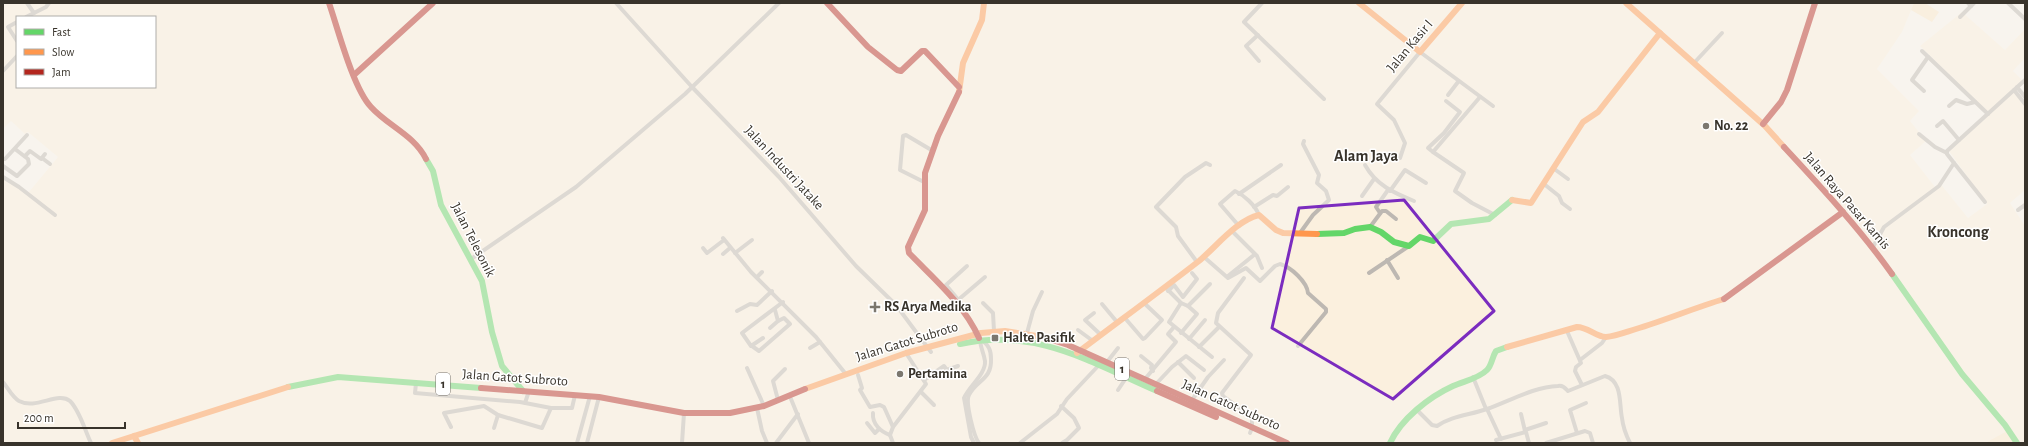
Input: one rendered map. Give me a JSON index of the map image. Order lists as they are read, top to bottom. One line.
{"streets":{"main road":["Jalan Kasir I","Jalan Raya Pasar Kamis","Jalan Telesonik","Jalan Gatot Subroto","1"],"street":["Jalan Industri Jatake"]},"crossings":[["Jalan Industri Jatake","Jalan Gatot Subroto"],["Jalan Telesonik","Jalan Gatot Subroto"]],"districts":["Alam Jaya","Kroncong"],"places":{"other":["No. 22","Pertamina"],"health":["RS Arya Medika"],"transit":["Halte Pasifik"]},"legend":["Fast","Slow","Jam"],"scale_bar":"200 m"}
